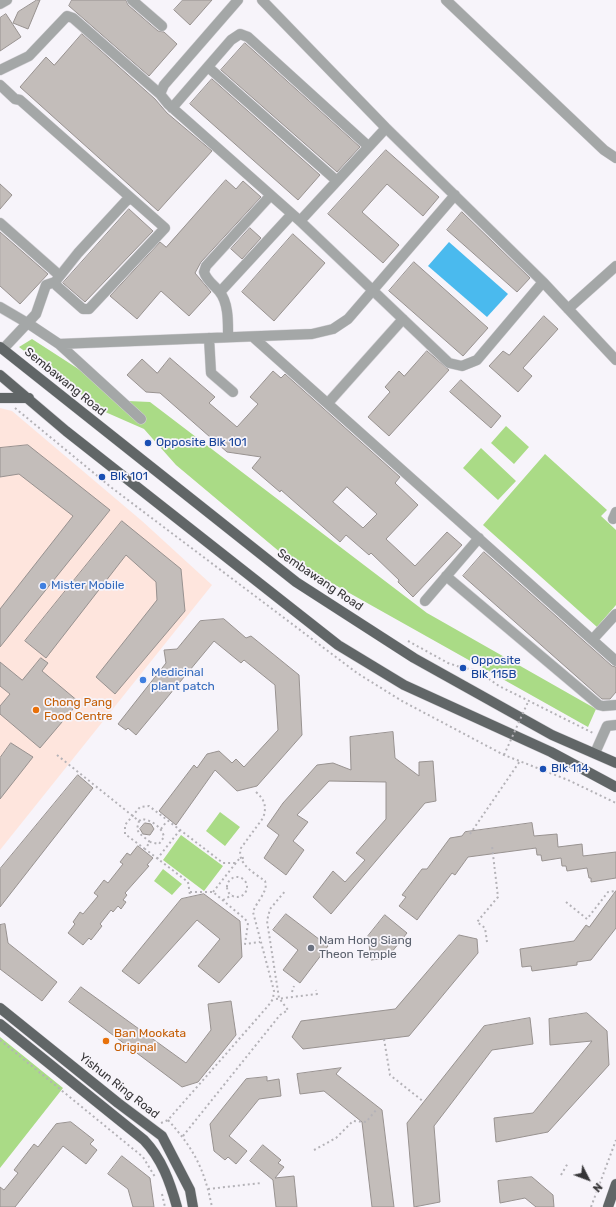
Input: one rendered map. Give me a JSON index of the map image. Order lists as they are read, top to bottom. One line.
{"streets":{"main road":["Sembawang Road","Yishun Ring Road"]},"places":["Opposite Blk 101","Blk 101","Mister Mobile","Opposite Blk 115B","Medicinal plant patch","Chong Pang Food Centre","Blk 114","Nam Hong Siang Theon Temple","Ban Mookata Original"],"north":"bottom right"}
